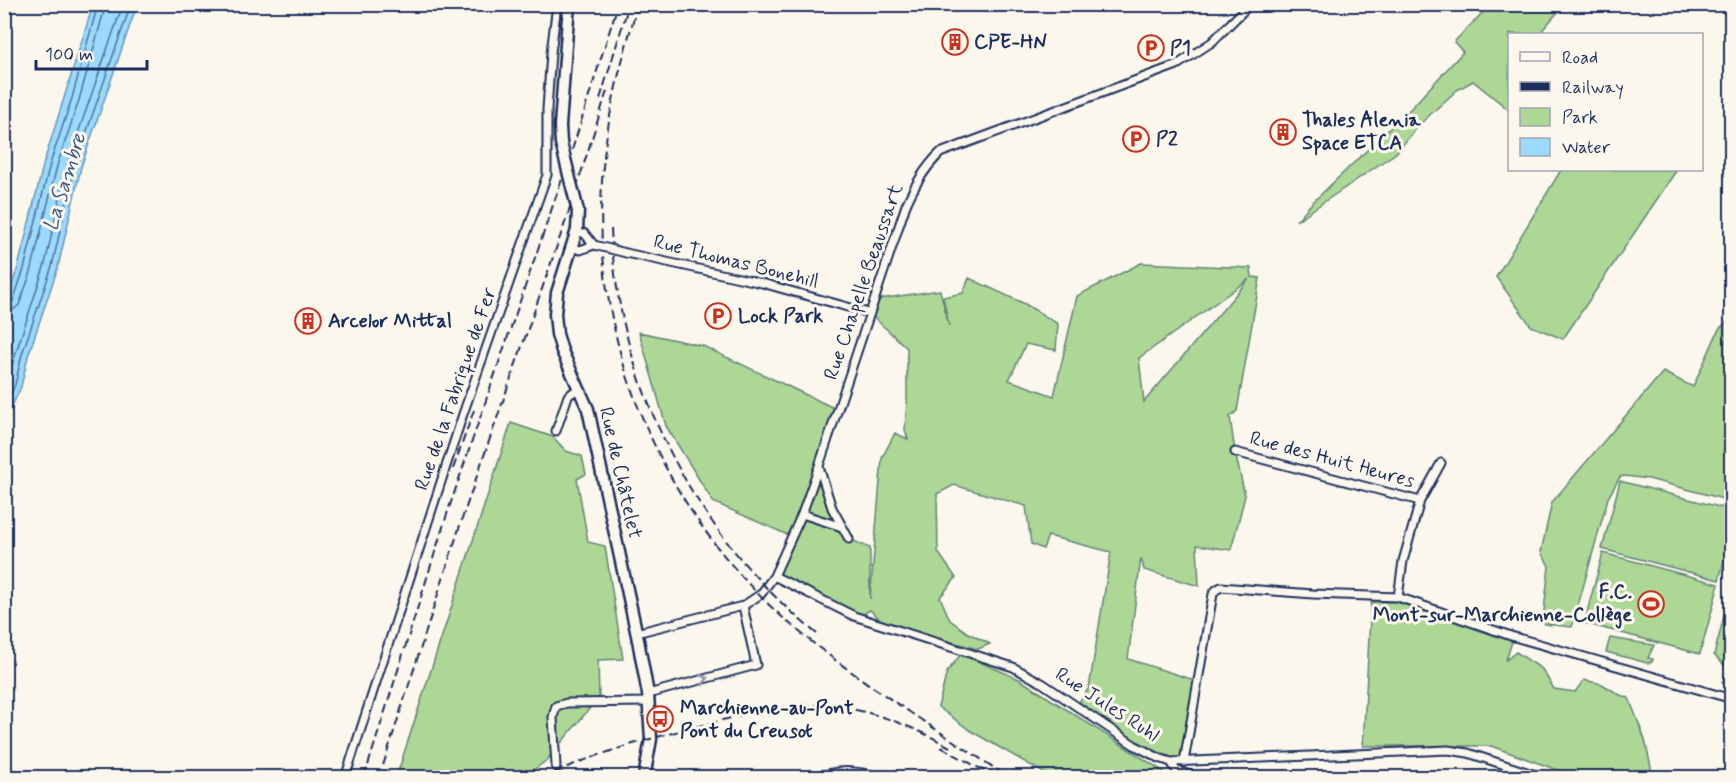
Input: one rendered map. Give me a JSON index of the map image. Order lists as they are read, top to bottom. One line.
{"streets":{"main road":["Rue de Châtelet"],"street":["Rue Thomas Bonehill","Rue Chapelle Beaussart","Rue de la Fabrique de Fer","Rue des Huit Heures","Rue Jules Ruhl"]},"crossings":[["Rue Thomas Bonehill","Rue Chapelle Beaussart"],["Rue Thomas Bonehill","Rue de Châtelet"],["Rue Chapelle Beaussart","Rue de Châtelet"],["Rue Chapelle Beaussart","Rue Jules Ruhl"]],"water":["La Sambre"],"places":{"building":["CPE-HN","Thales Alenia Space ETCA","Arcelor Mittal"],"parking":["P1","P2","Lock Park"],"sports":["F.C. Mont-sur-Marchienne-Collège"],"bus stop":["Marchienne-au-Pont Pont du Creusot"]},"legend":["Road","Railway","Park","Water"],"scale_bar":"100 m"}
